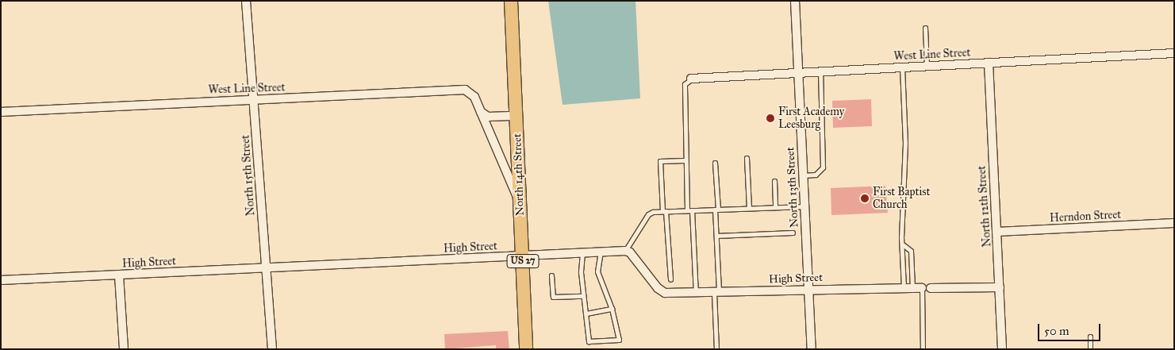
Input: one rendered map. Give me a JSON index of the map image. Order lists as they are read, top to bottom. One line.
{"streets":{"highway":["North 14th Street","US 27"],"street":["West Line Street","North 15th Street","North 13th Street","North 12th Street","Herndon Street","High Street"]},"crossings":[["West Line Street","North 14th Street"],["West Line Street","North 15th Street"],["West Line Street","North 13th Street"],["West Line Street","North 12th Street"],["North 14th Street","High Street"],["North 15th Street","High Street"],["North 13th Street","High Street"],["North 12th Street","Herndon Street"]],"places":["First Academy Leesburg","First Baptist Church"],"scale_bar":"50 m"}
